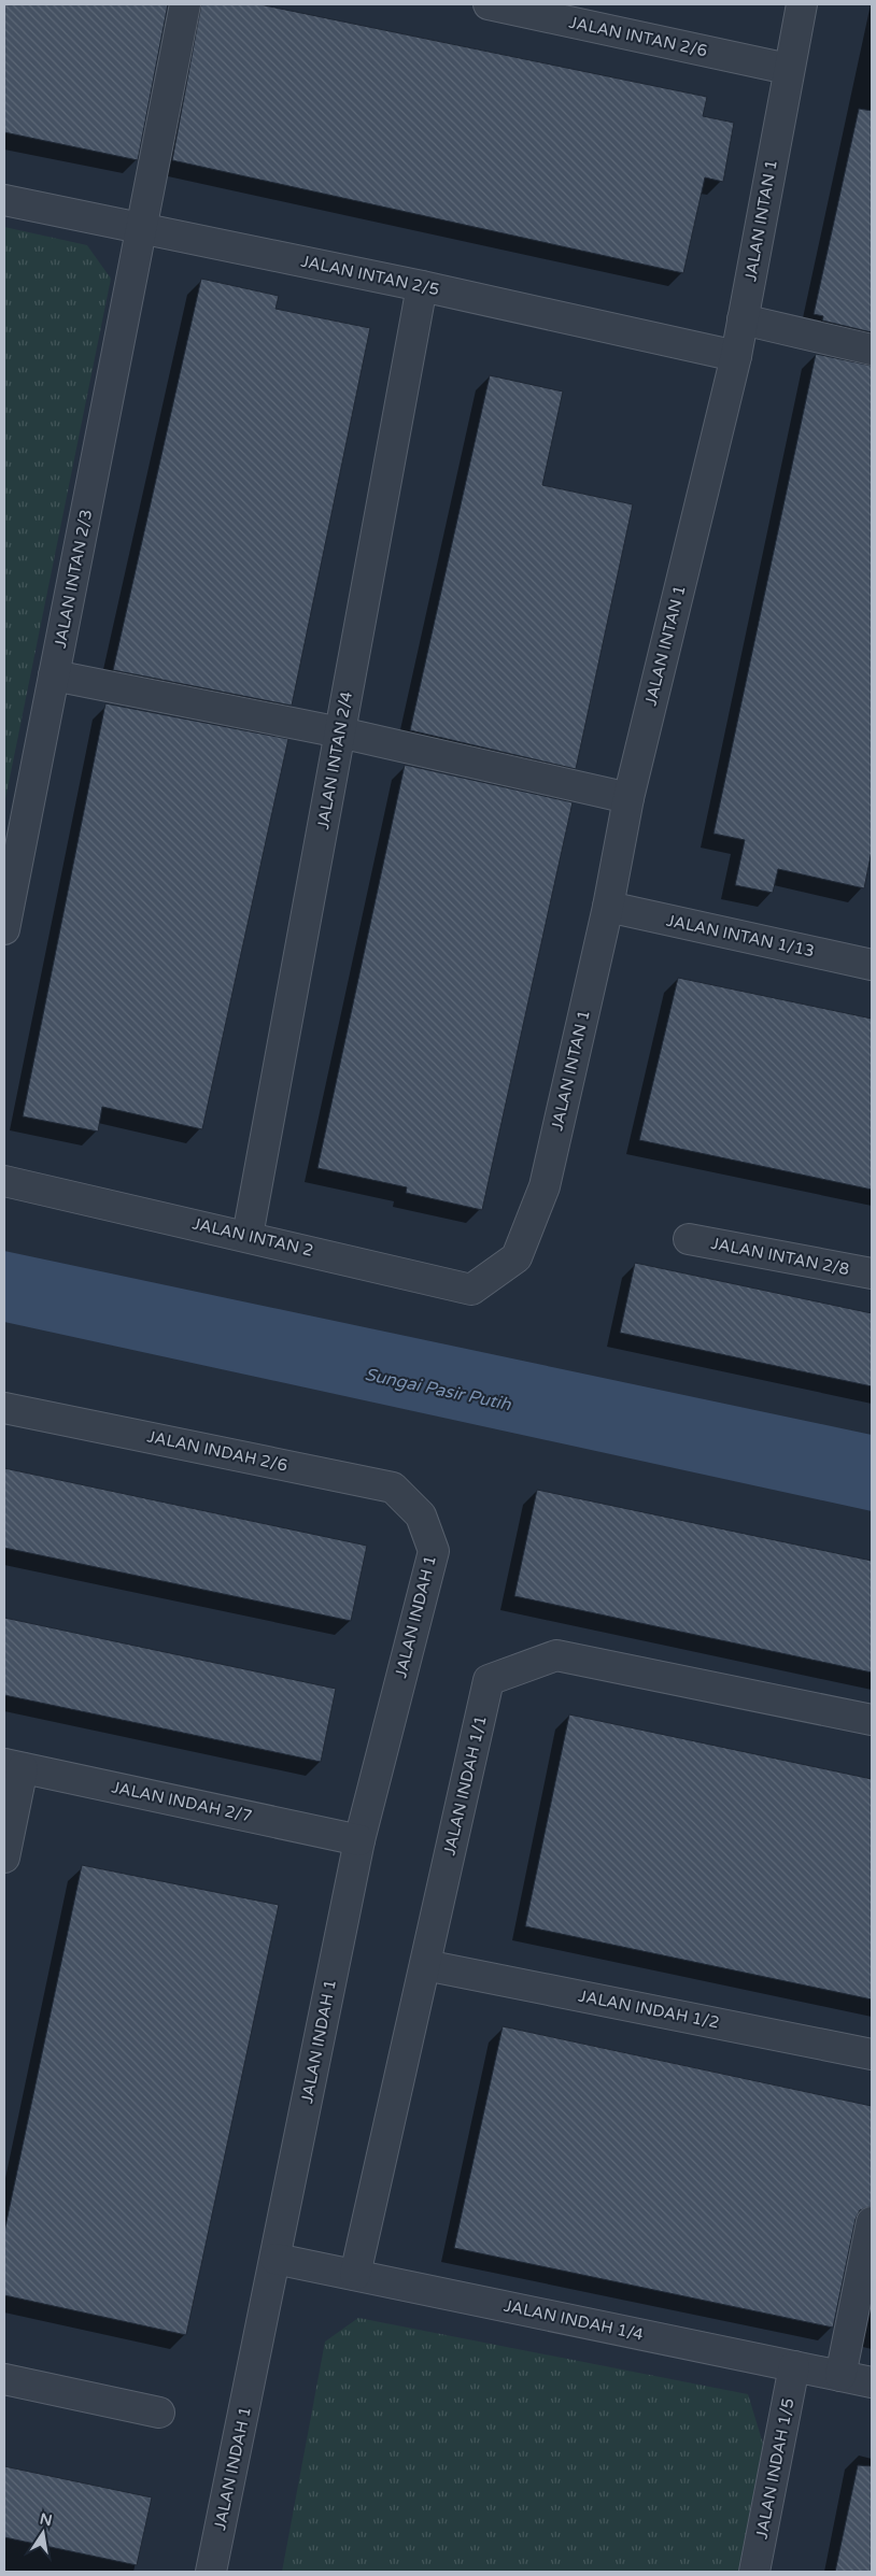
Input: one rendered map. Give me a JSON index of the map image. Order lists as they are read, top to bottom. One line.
{"streets":{"street":["JALAN INTAN 2/6","JALAN INTAN 1","JALAN INTAN 2/5","JALAN INTAN 2/3","JALAN INTAN 2/4","JALAN INTAN 1/13","JALAN INTAN 2","JALAN INTAN 2/8","JALAN INDAH 2/6","JALAN INDAH 1","JALAN INDAH 1/1","JALAN INDAH 2/7","JALAN INDAH 1/2","JALAN INDAH 1/4","JALAN INDAH 1/5"]},"crossings":[["JALAN INTAN 2/6","JALAN INTAN 1"],["JALAN INTAN 1","JALAN INTAN 2/5"],["JALAN INTAN 1","JALAN INTAN 1/13"],["JALAN INTAN 1","JALAN INTAN 2"],["JALAN INTAN 2/5","JALAN INTAN 2/3"],["JALAN INTAN 2/5","JALAN INTAN 2/4"],["JALAN INTAN 2/4","JALAN INTAN 2"],["JALAN INDAH 2/6","JALAN INDAH 1"],["JALAN INDAH 1","JALAN INDAH 2/7"],["JALAN INDAH 1","JALAN INDAH 1/4"],["JALAN INDAH 1/1","JALAN INDAH 1/2"],["JALAN INDAH 1/1","JALAN INDAH 1/4"],["JALAN INDAH 1/4","JALAN INDAH 1/5"]],"water":["Sungai Pasir Putih"],"north":"top"}
